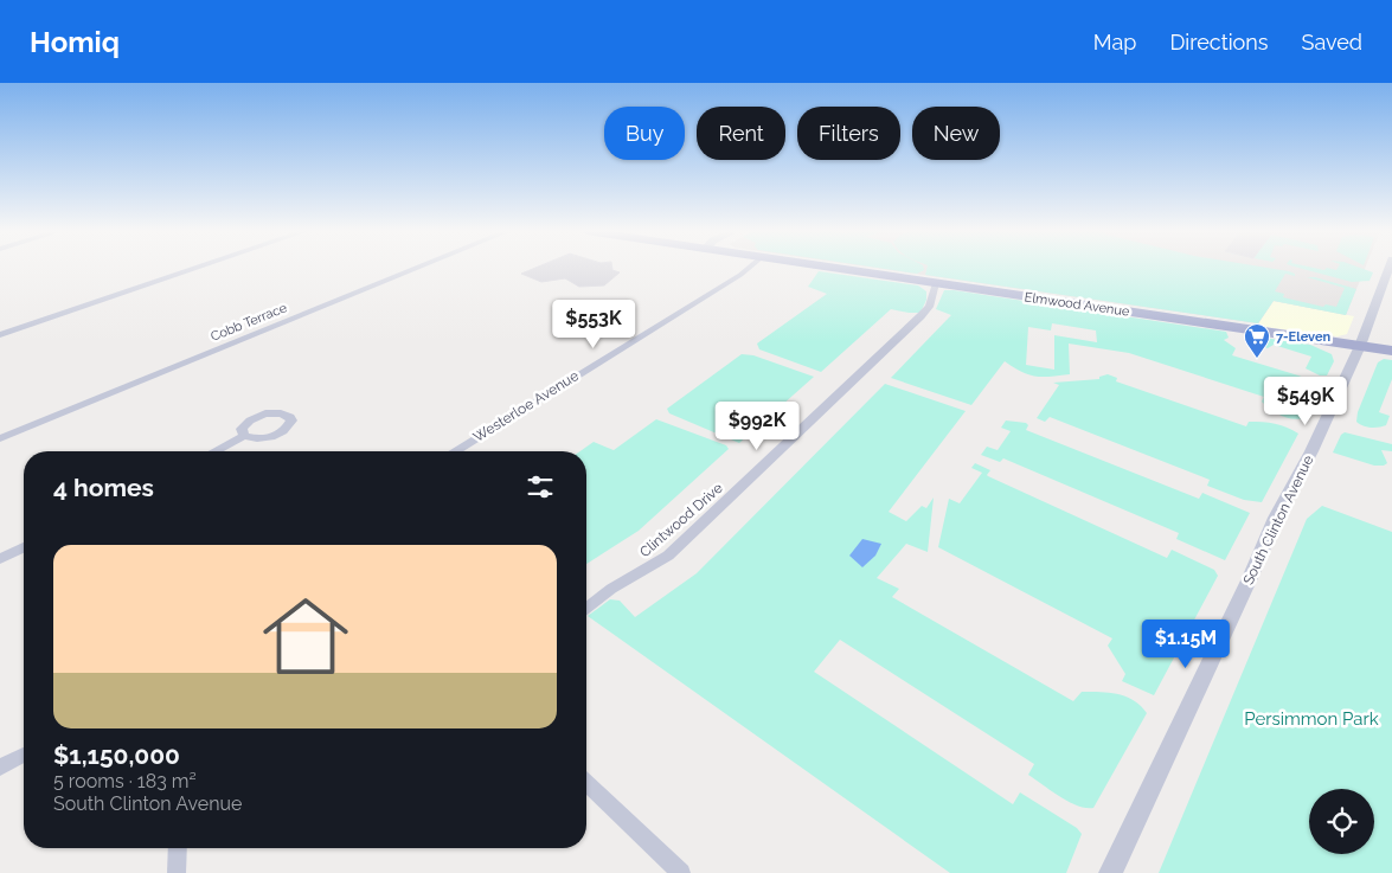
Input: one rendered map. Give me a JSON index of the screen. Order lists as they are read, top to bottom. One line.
{"streets":{"main road":["Elmwood Avenue"],"street":["Cobb Terrace","Westerloe Avenue","Clintwood Drive","South Clinton Avenue"]},"crossings":[["Elmwood Avenue","Clintwood Drive"],["Elmwood Avenue","South Clinton Avenue"]],"parks":["Persimmon Park"],"places":{"supermarket":["7-Eleven"]},"page":{"header":"Homiq","nav":["Map","Directions","Saved"],"chip":["Buy","Rent","Filters","New"],"price":["$553K","$549K","$992K","$1.15M"],"heading":"4 homes","list":[{"name":"$1,150,000","note":"5 rooms · 183 m² · South Clinton Avenue"}]}}
